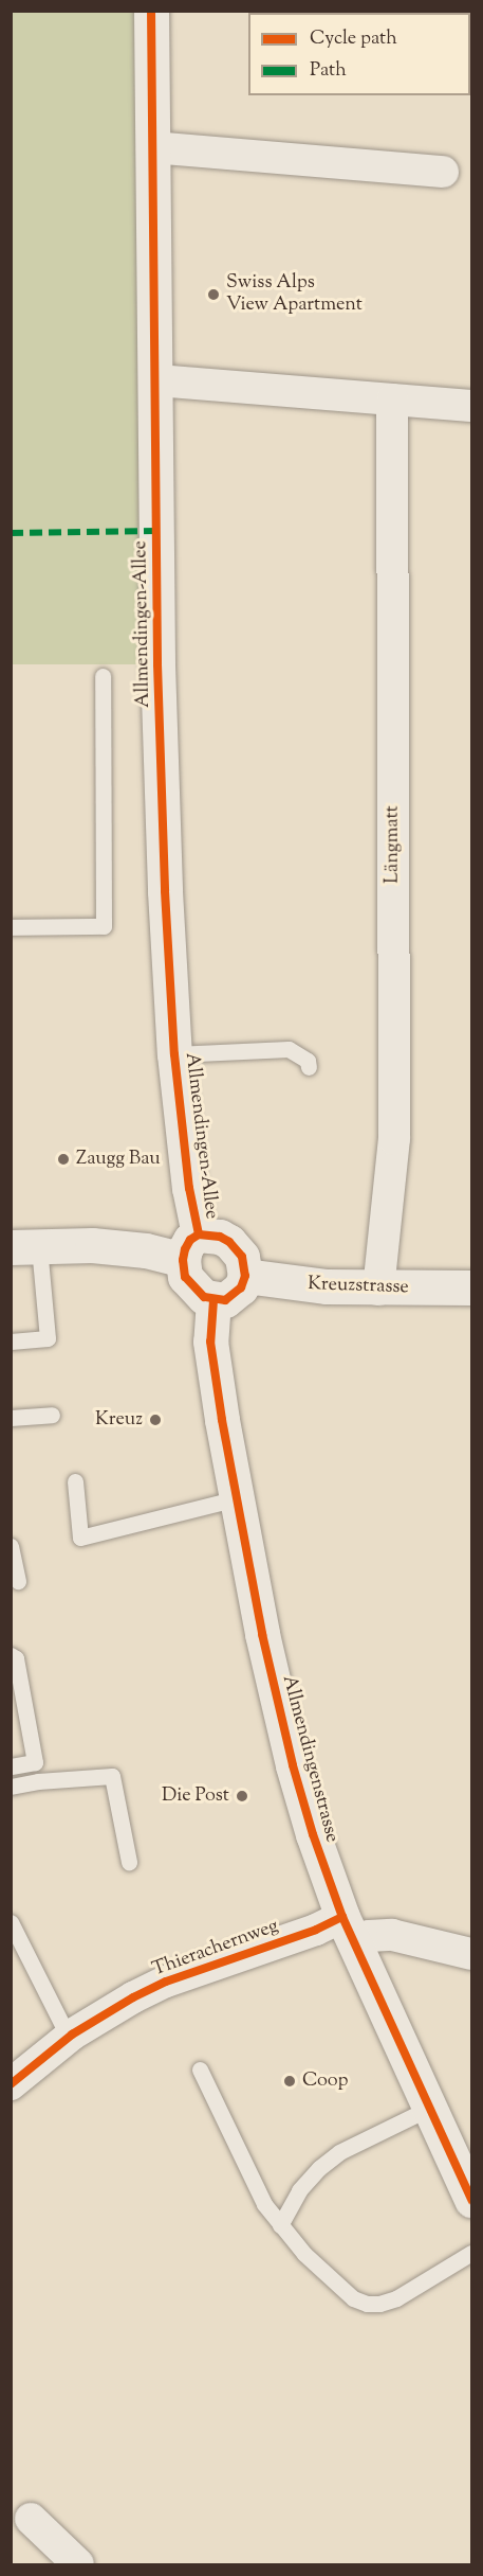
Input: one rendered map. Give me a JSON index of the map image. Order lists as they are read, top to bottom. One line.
{"streets":{"street":["Allmendingen-Allee","Längmatt","Kreuzstrasse","Allmendingenstrasse","Thierachernweg"]},"crossings":[["Allmendingen-Allee","Kreuzstrasse"],["Allmendingen-Allee","Allmendingenstrasse"],["Längmatt","Kreuzstrasse"],["Kreuzstrasse","Allmendingenstrasse"],["Allmendingenstrasse","Thierachernweg"]],"places":["Swiss Alps View Apartment","Zaugg Bau","Kreuz","Die Post","Coop"],"legend":["Cycle path","Path"]}
